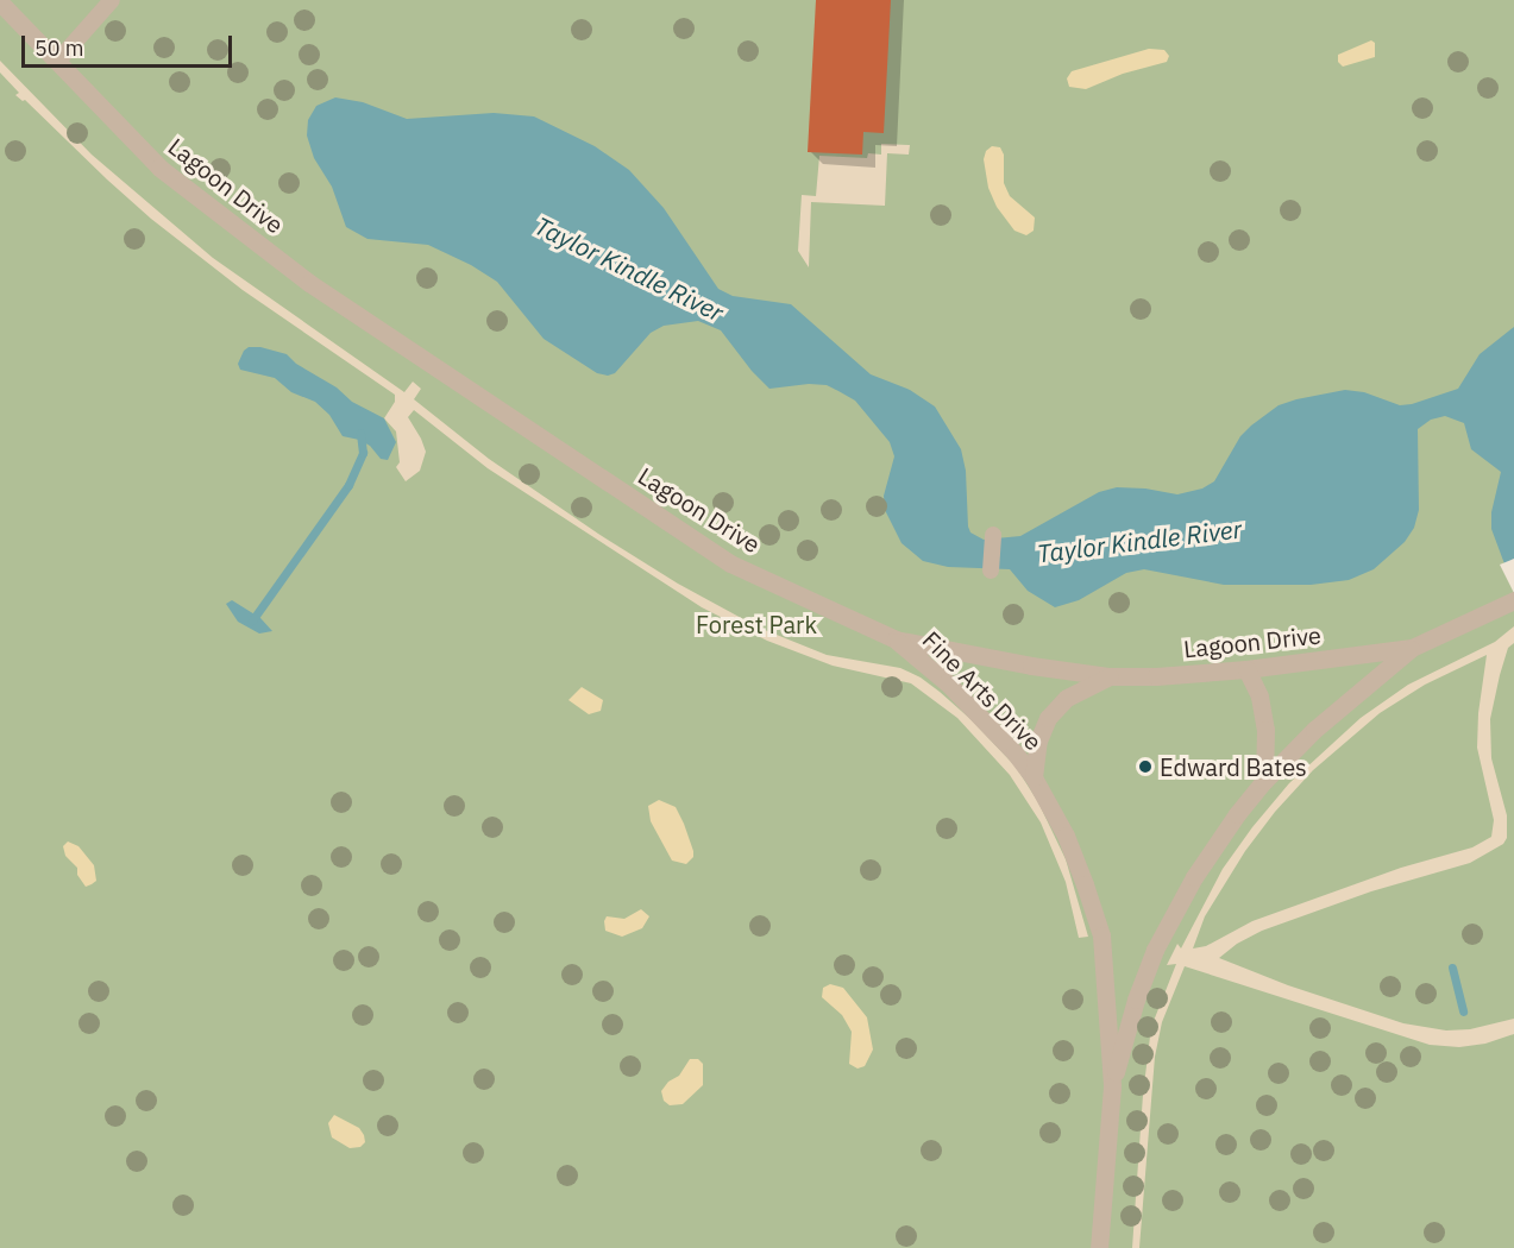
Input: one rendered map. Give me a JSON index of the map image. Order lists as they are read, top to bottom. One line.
{"streets":{"street":["Lagoon Drive","Fine Arts Drive"]},"crossings":[["Lagoon Drive","Fine Arts Drive"]],"water":["Taylor Kindle River"],"parks":["Forest Park"],"places":["Edward Bates"],"scale_bar":"50 m"}
